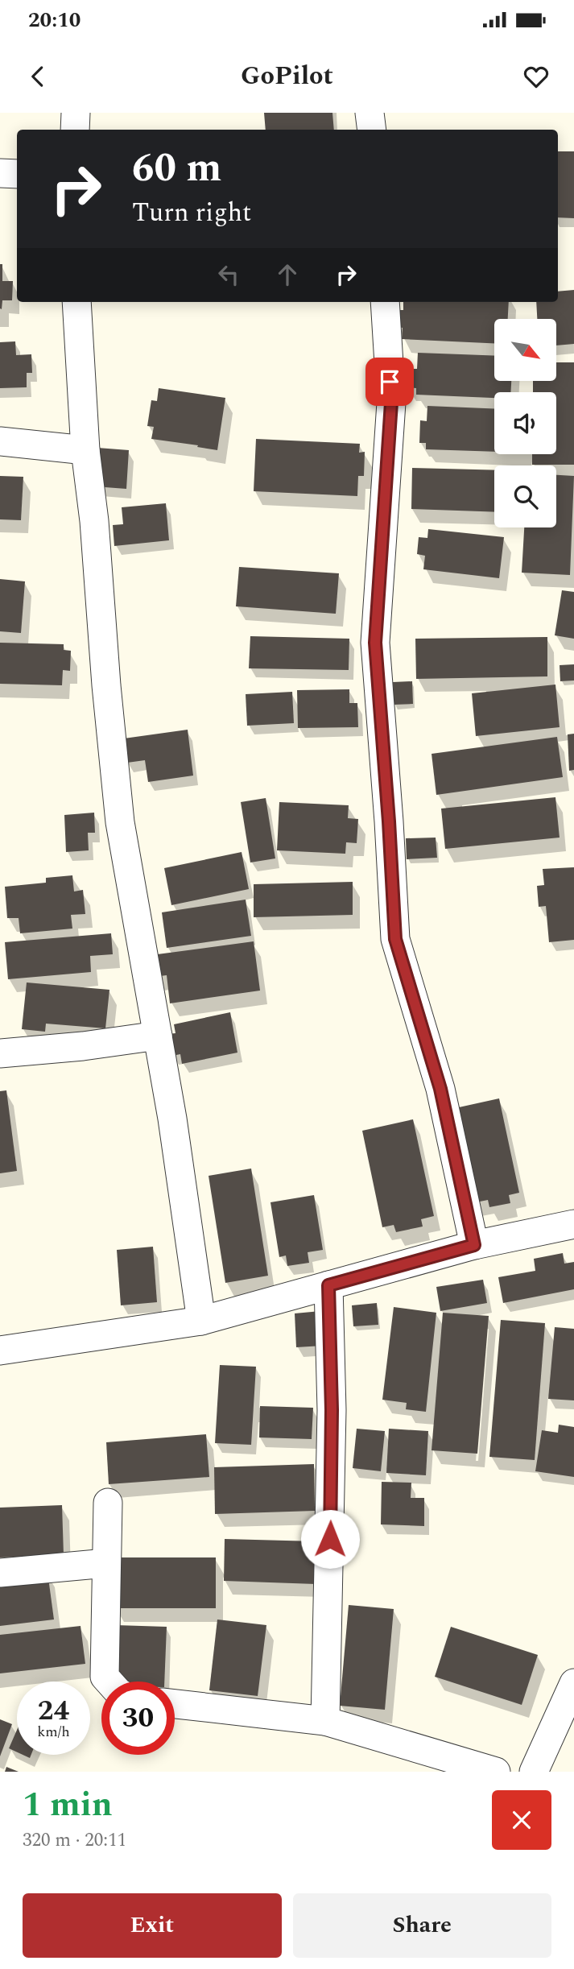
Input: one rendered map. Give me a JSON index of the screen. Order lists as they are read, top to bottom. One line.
{"north":"bottom right","page":{"status":"20:10","header":"GoPilot","turn":["60 m","Turn right"],"speed":"24 km/h","limit":"30","heading":["1 min","320 m · 20:11"],"buttons":["Exit","Share"]}}
